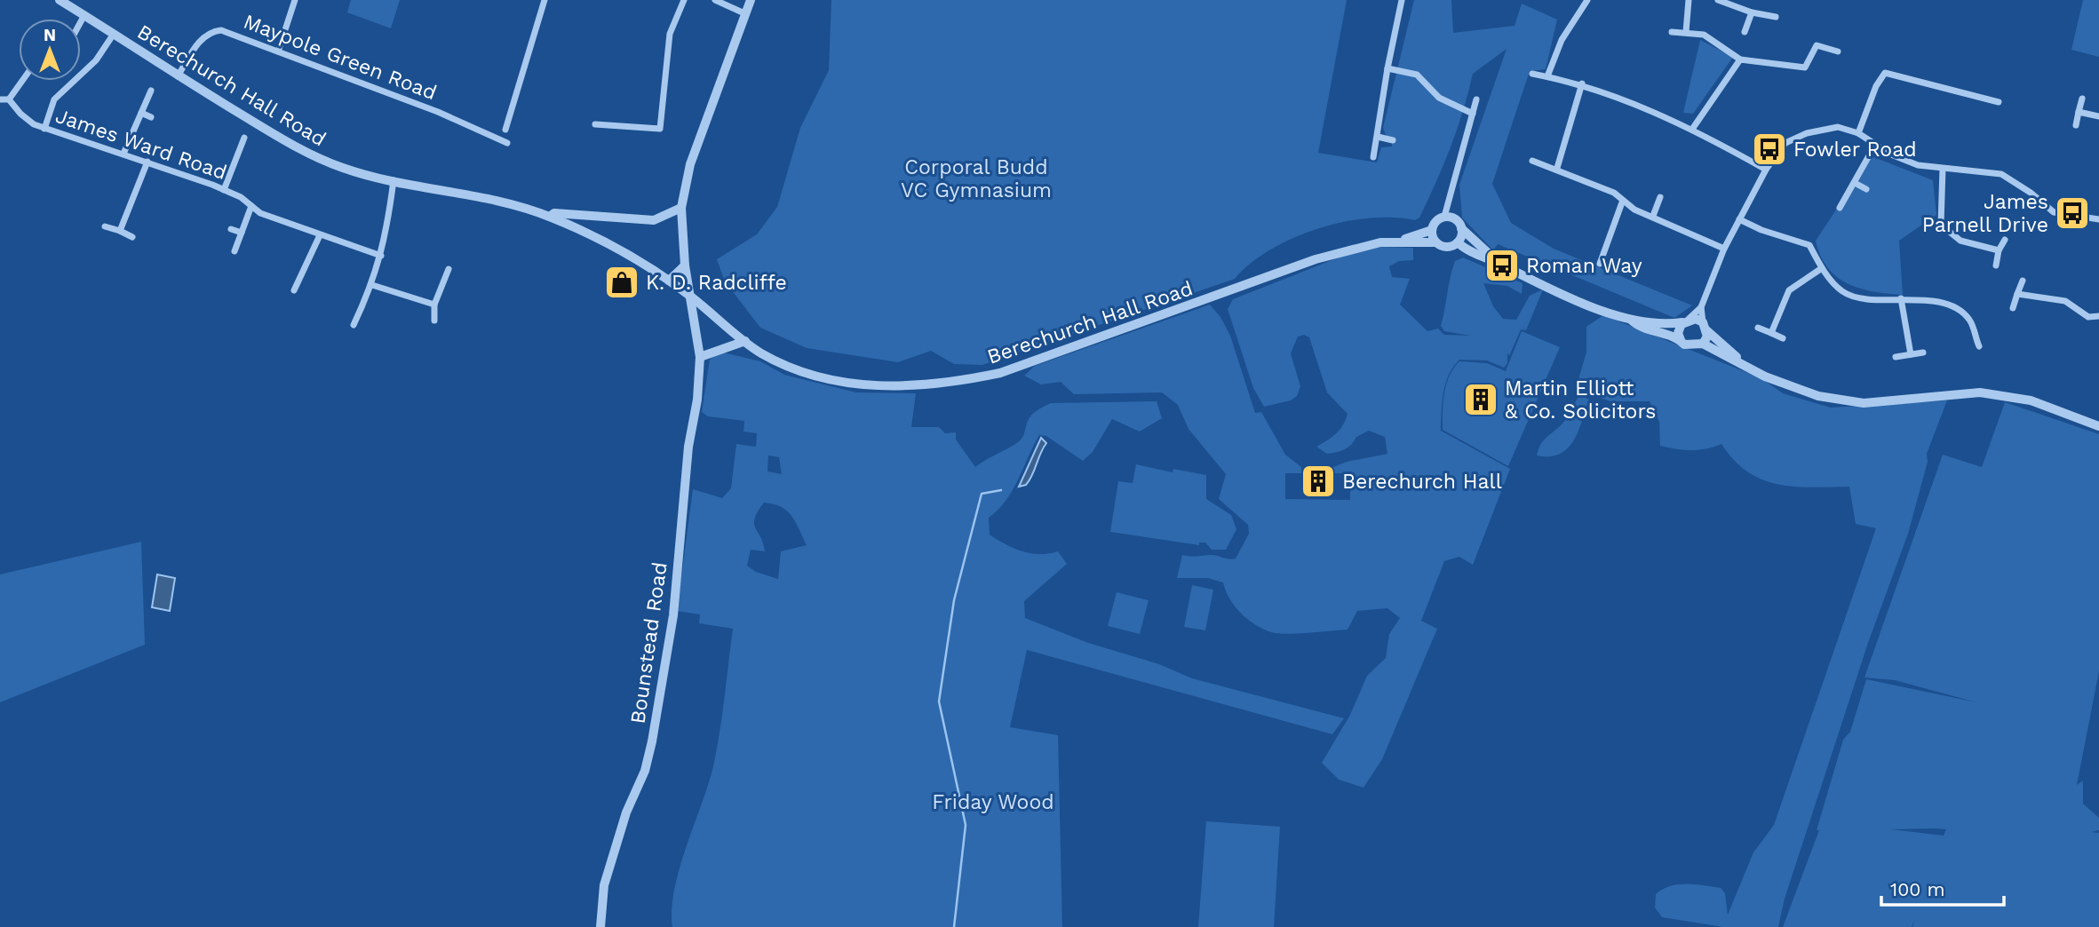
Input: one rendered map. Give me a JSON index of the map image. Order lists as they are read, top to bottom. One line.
{"streets":{"street":["Maypole Green Road","Berechurch Hall Road","James Ward Road","Bounstead Road"]},"crossings":[["Maypole Green Road","Berechurch Hall Road"],["Berechurch Hall Road","Bounstead Road"]],"parks":["Corporal Budd VC Gymnasium","Friday Wood"],"places":{"bus stop":["Fowler Road","James Parnell Drive","Roman Way"],"shop":["K. D. Radcliffe"],"building":["Martin Elliott & Co. Solicitors","Berechurch Hall"]},"scale_bar":"100 m","north":"top"}
